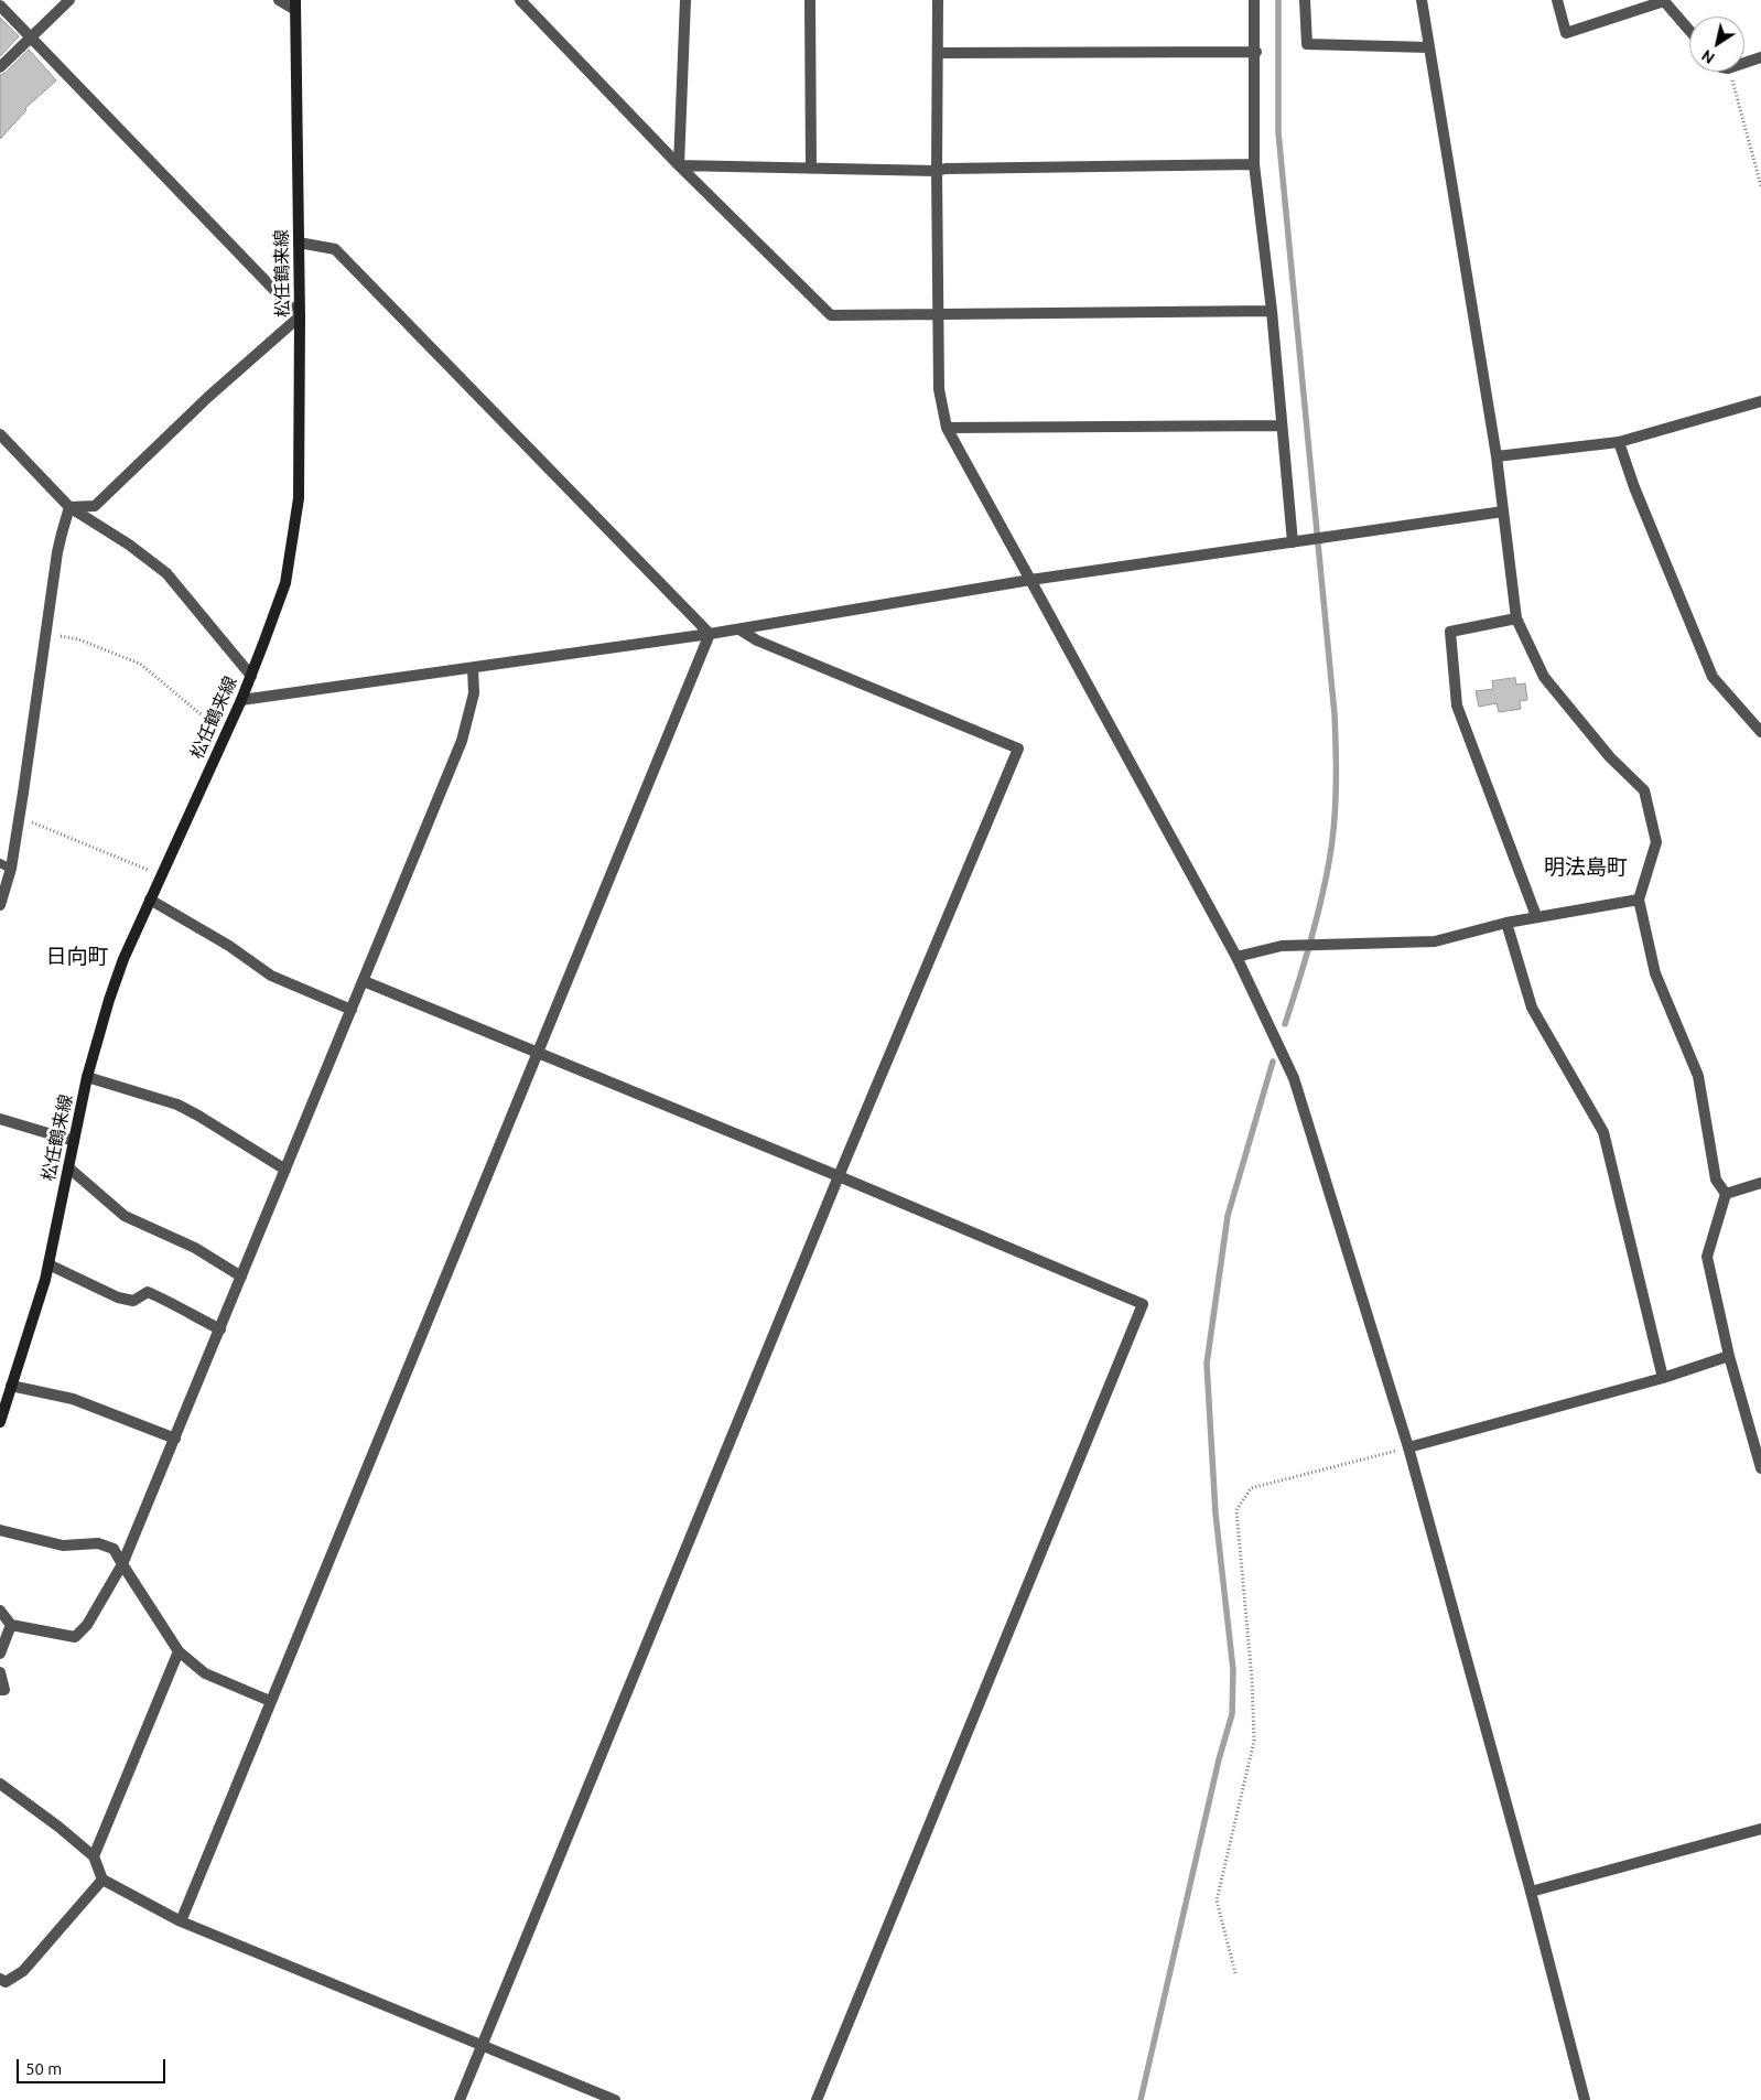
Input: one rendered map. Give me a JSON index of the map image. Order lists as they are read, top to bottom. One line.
{"streets":{"main road":["松任鶴来線"]},"districts":["明法島町","日向町"],"scale_bar":"50 m","north":"bottom left"}
